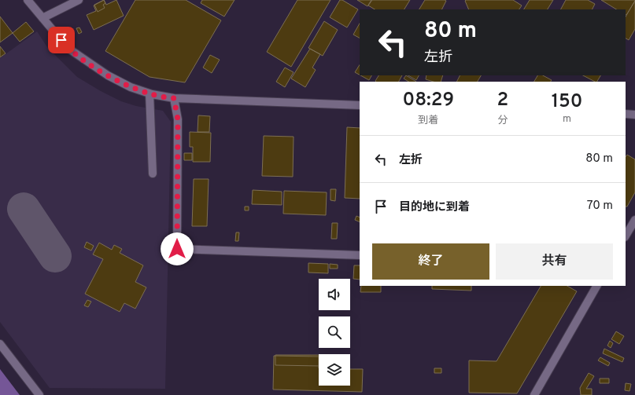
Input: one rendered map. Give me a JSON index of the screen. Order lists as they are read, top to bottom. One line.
{"page":{"turn":["80 m","左折"],"eta":["08:29","到着","2","分","150","m"],"list":[{"name":"左折","value":"80 m"},{"name":"目的地に到着","value":"70 m"}],"buttons":["終了","共有"]}}
